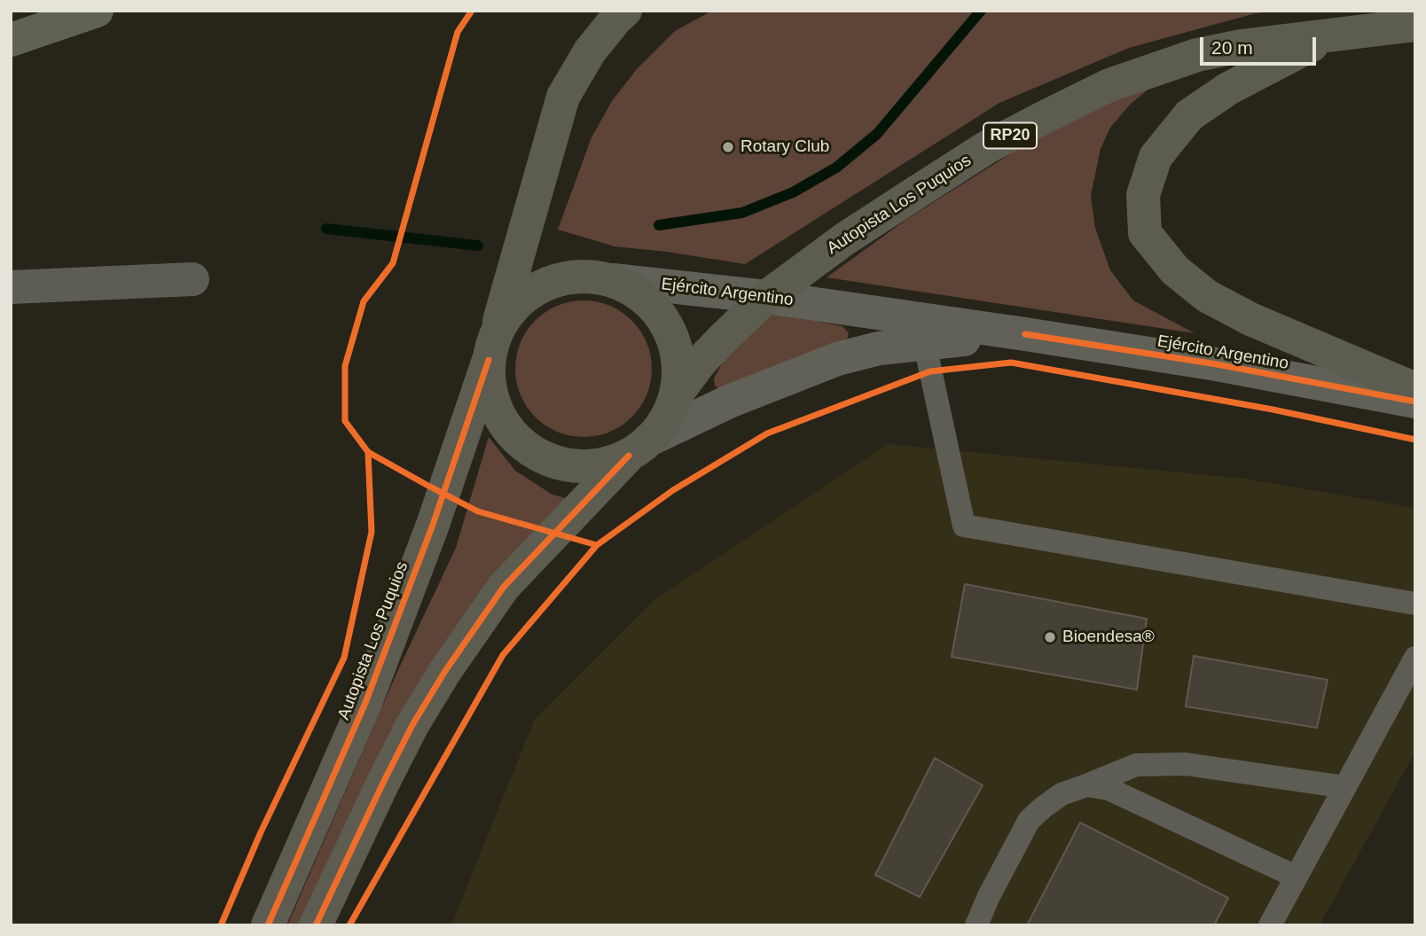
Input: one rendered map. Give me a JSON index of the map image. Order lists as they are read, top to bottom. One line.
{"streets":{"main road":["RP20","Autopista Los Puquios","Ejército Argentino"]},"crossings":[["RP20","Autopista Los Puquios"],["RP20","Ejército Argentino"],["Autopista Los Puquios","Ejército Argentino"]],"places":["Rotary Club","Bioendesa®"],"scale_bar":"20 m"}
